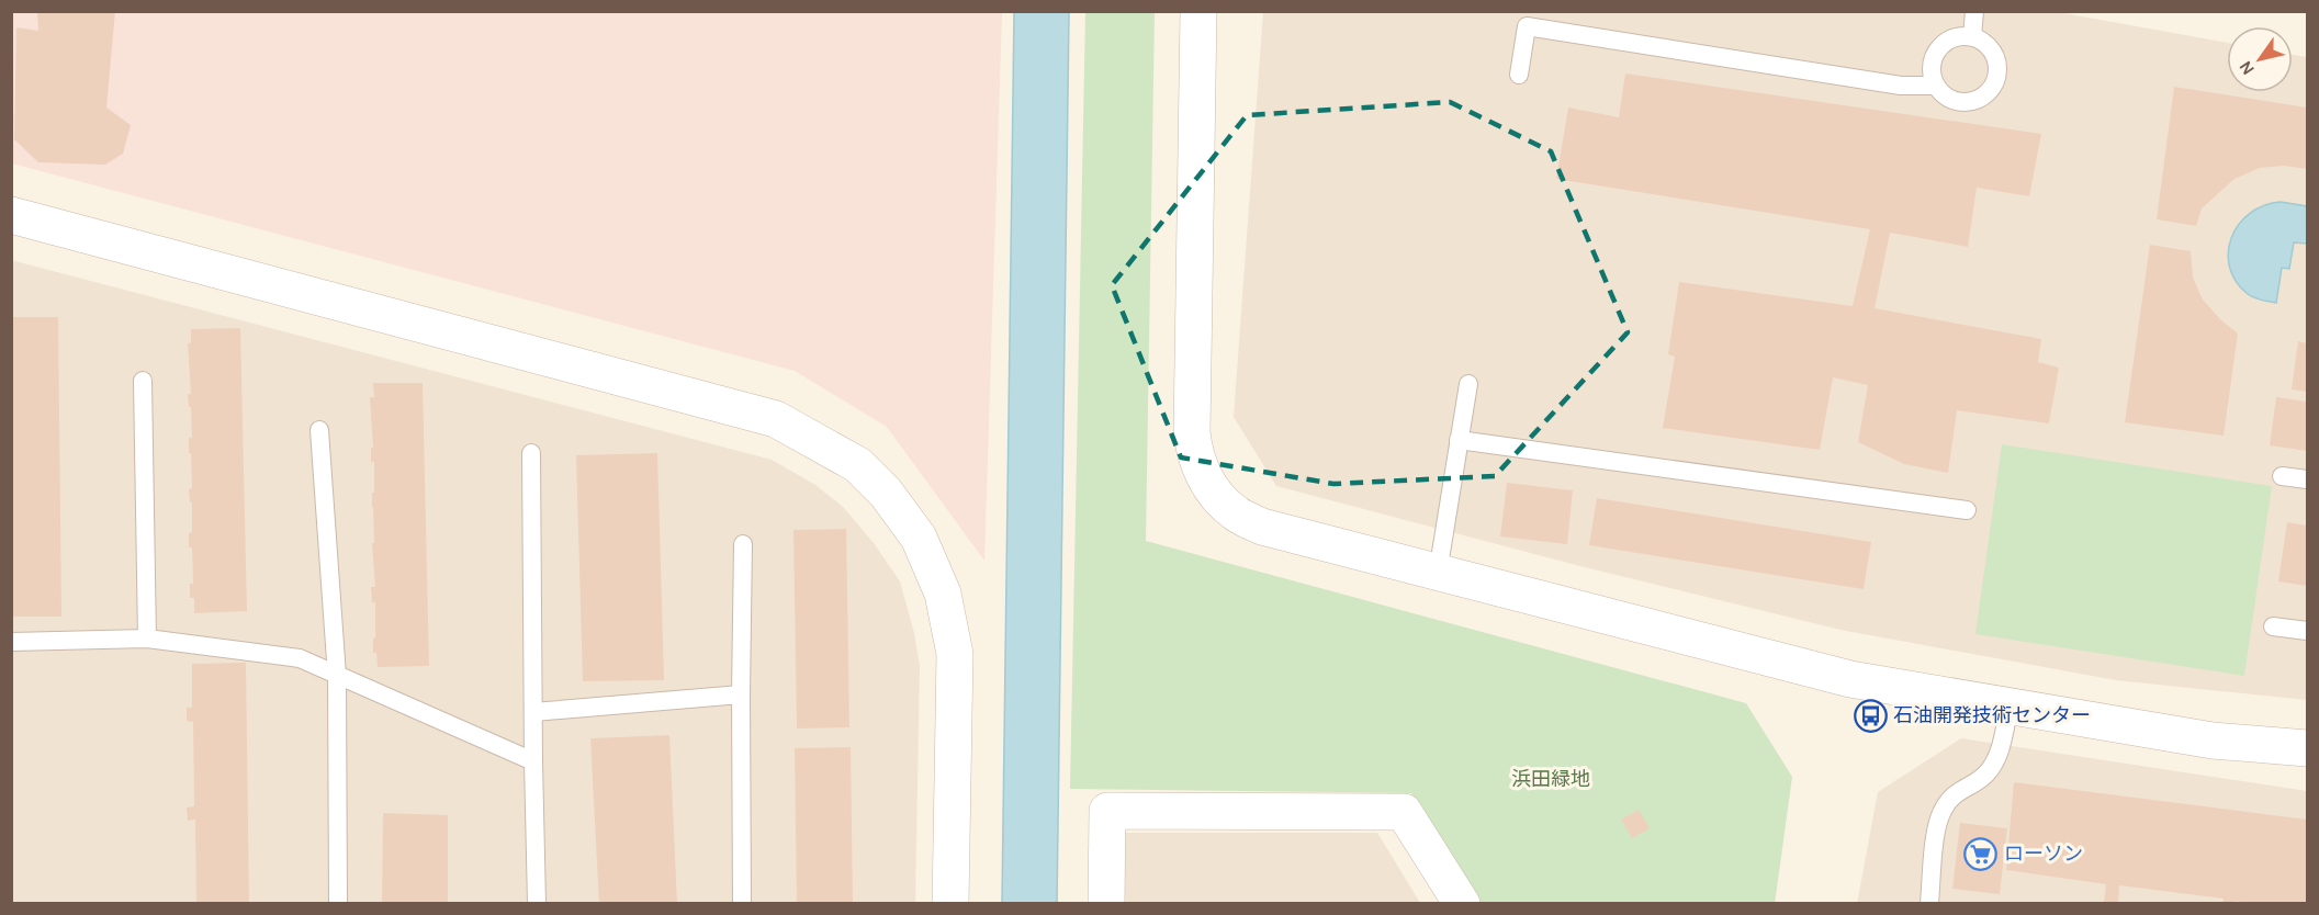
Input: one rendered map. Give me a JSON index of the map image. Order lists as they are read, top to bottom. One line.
{"parks":["浜田緑地"],"places":{"bus stop":["石油開発技術センター"],"supermarket":["ローソン"]},"north":"bottom left"}
